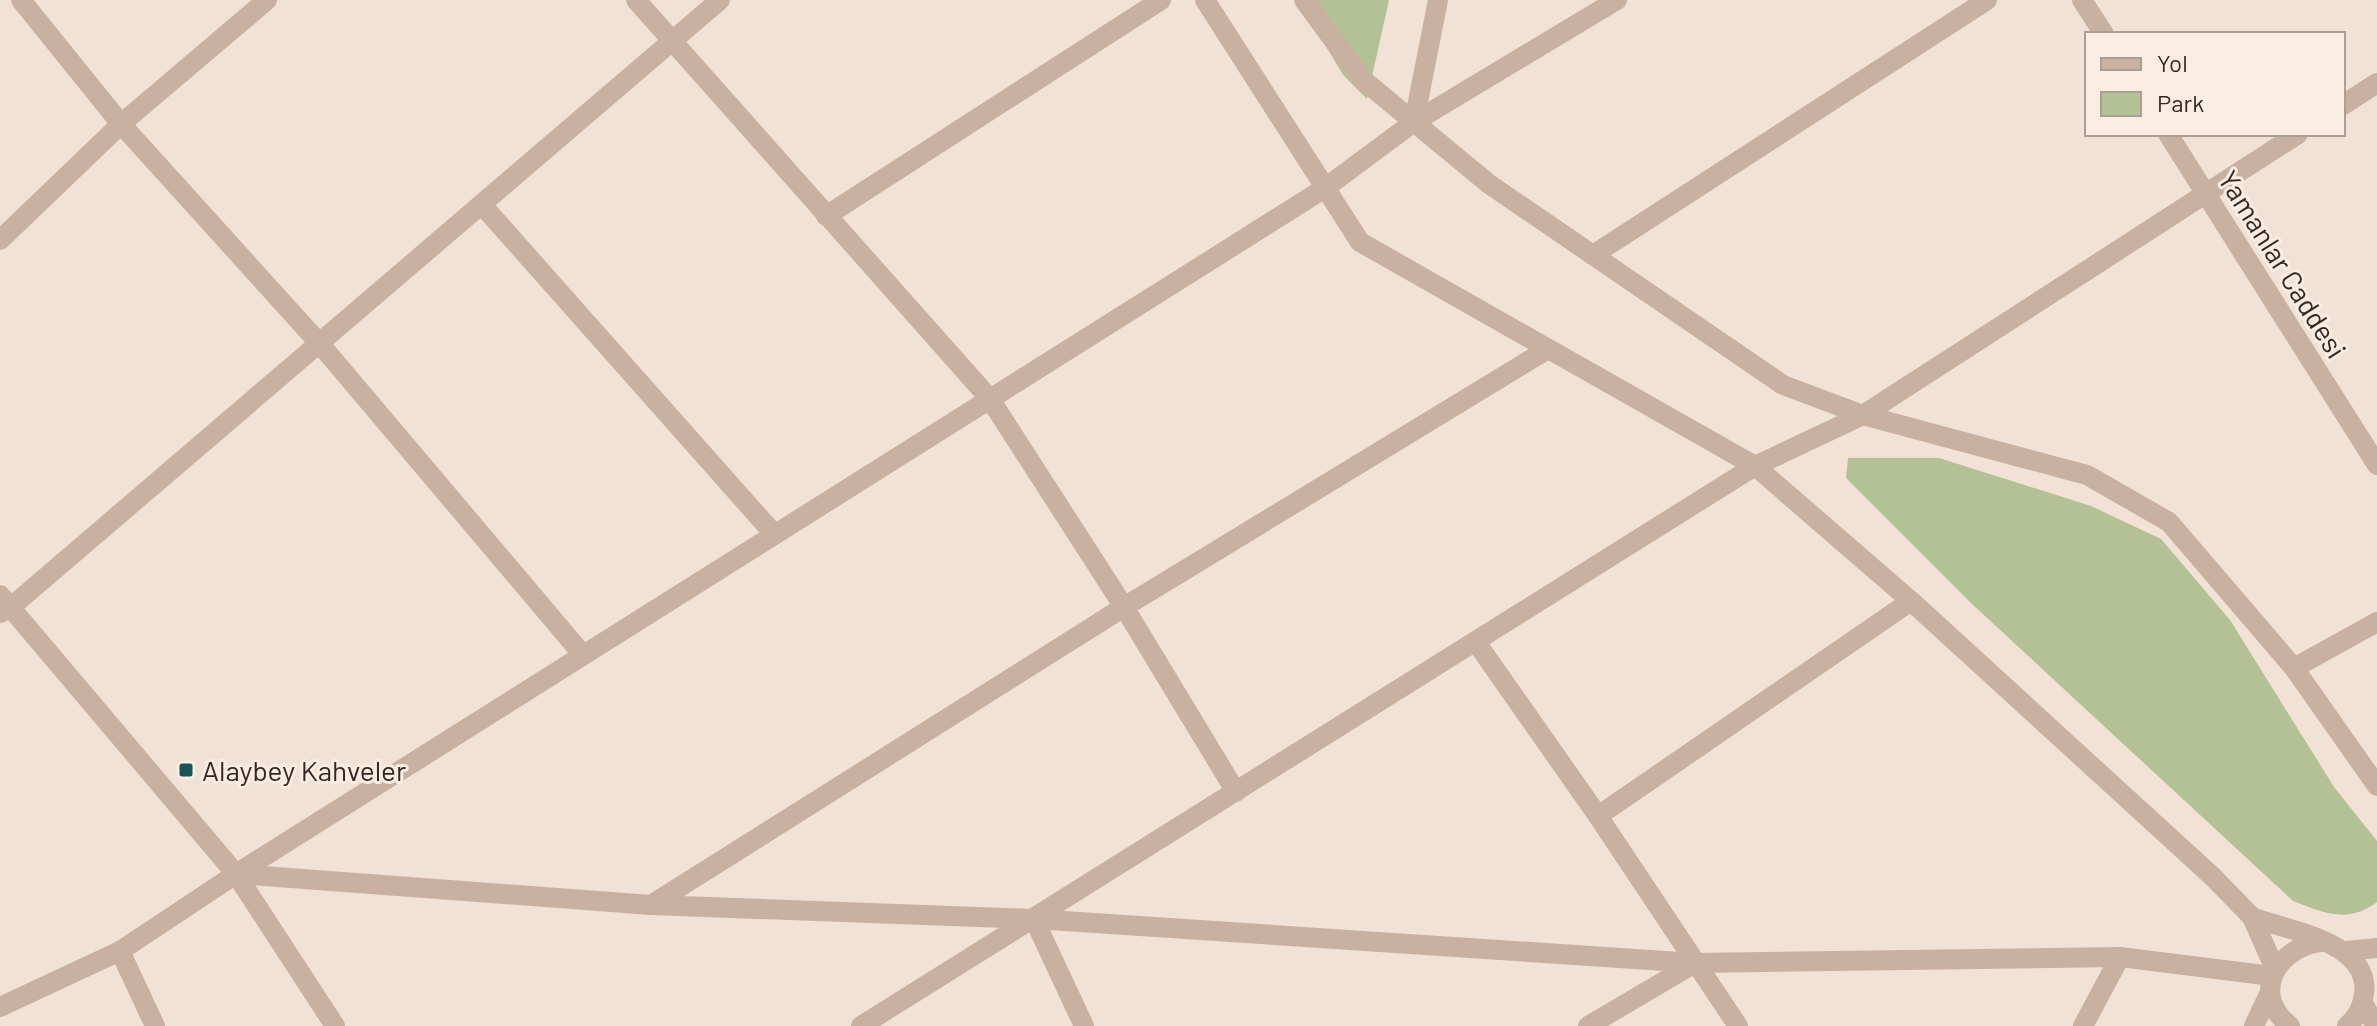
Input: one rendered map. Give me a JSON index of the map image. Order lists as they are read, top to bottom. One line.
{"streets":{"street":["Yamanlar Caddesi"]},"places":{"transit":["Alaybey Kahveler"]},"legend":["Yol","Park"]}
